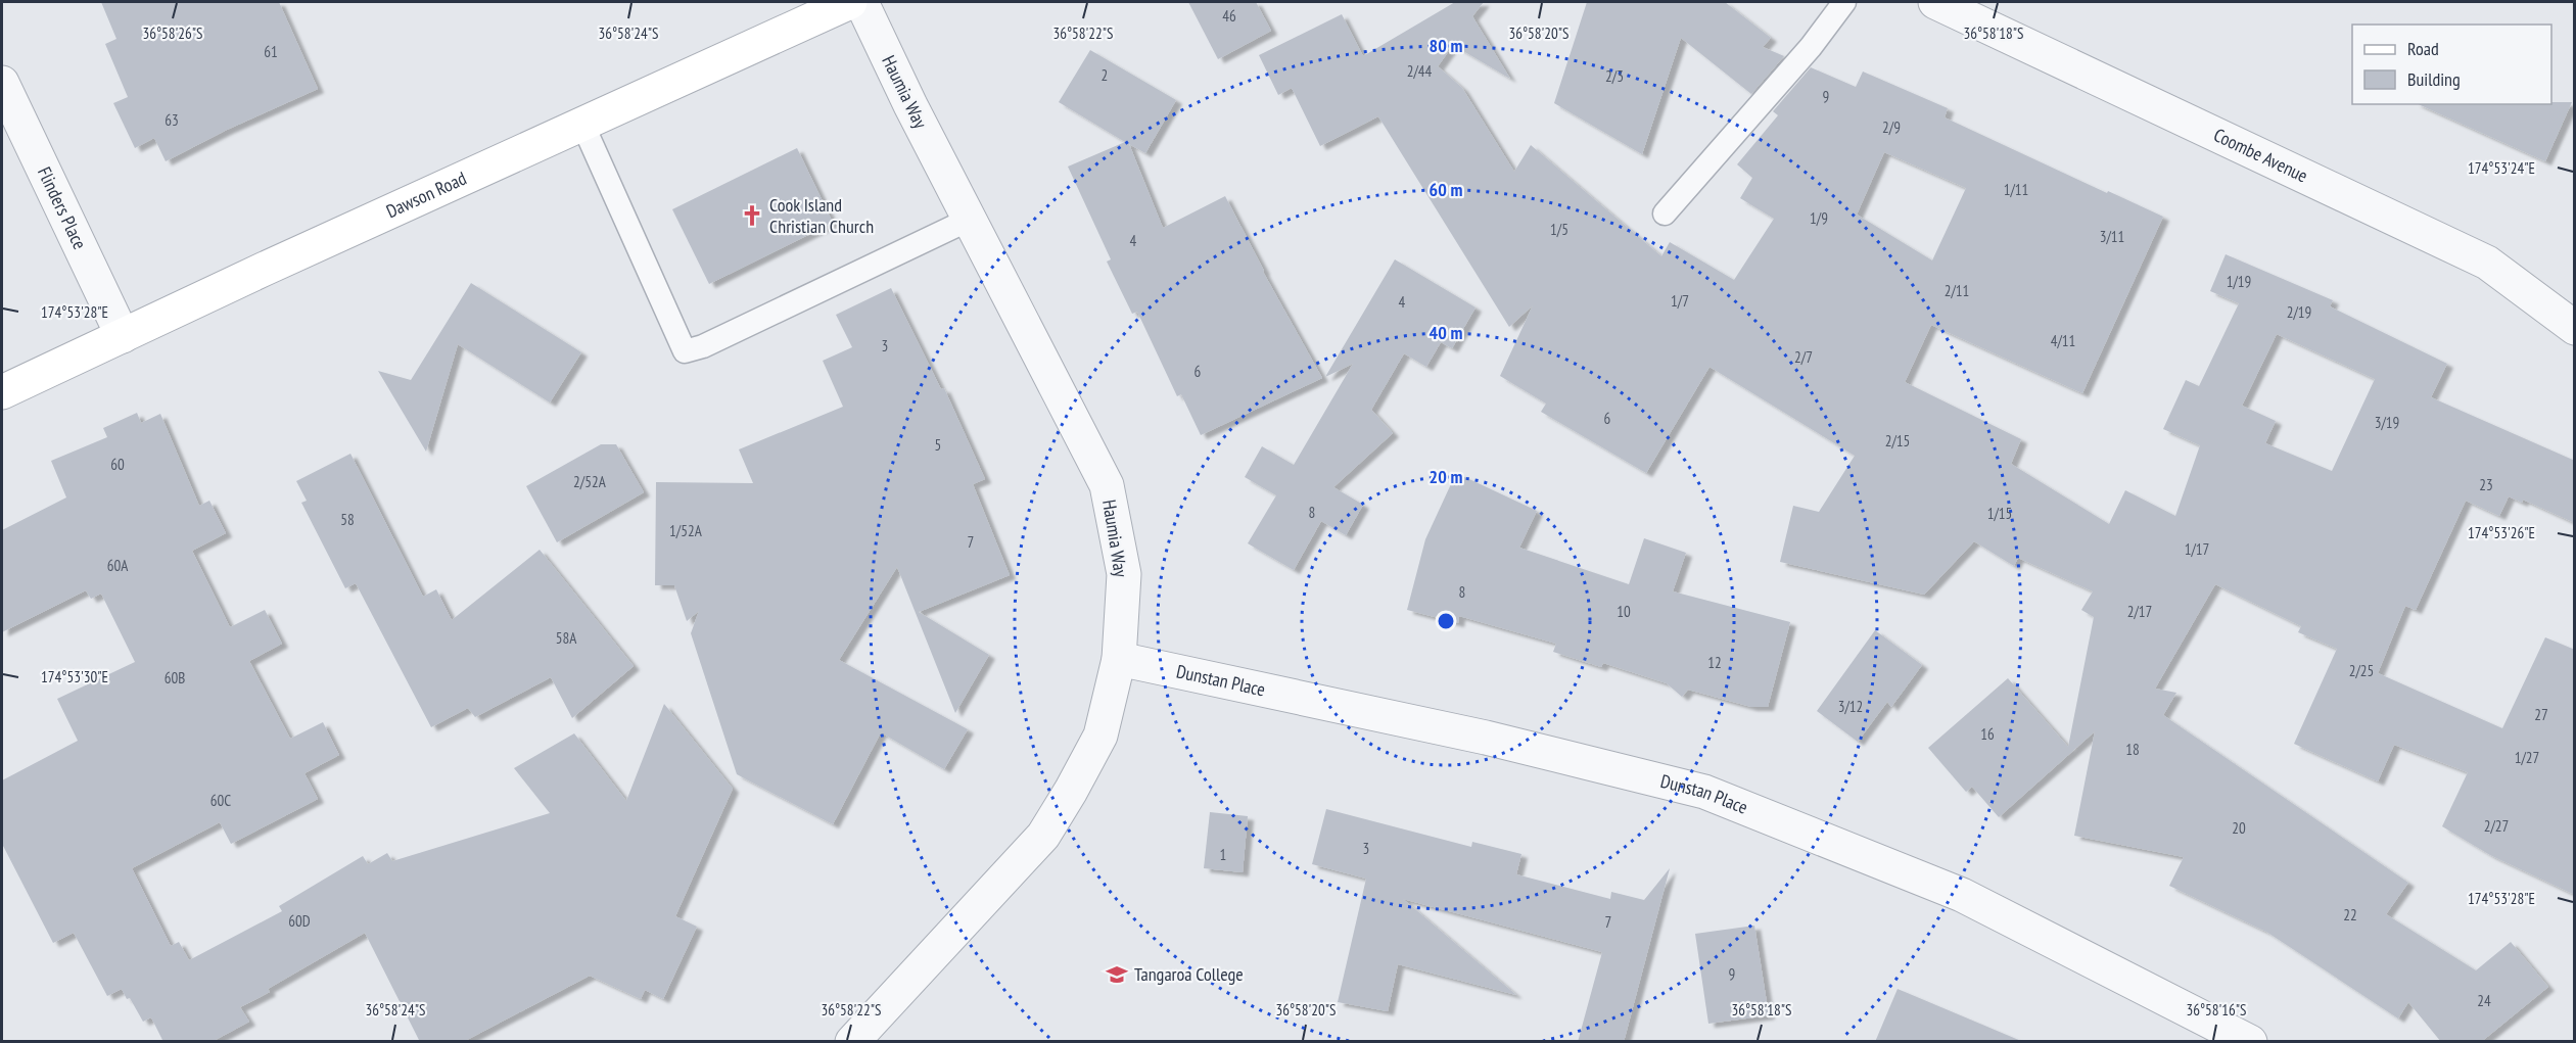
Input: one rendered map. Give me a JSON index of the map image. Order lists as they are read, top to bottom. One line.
{"streets":{"main road":["Dawson Road"],"street":["Haumia Way","Coombe Avenue","Flinders Place","Dunstan Place"]},"crossings":[["Haumia Way","Dunstan Place"],["Dawson Road","Flinders Place"]],"places":{"church":["Cook Island Christian Church"],"school or university":["Tangaroa College"]},"house_numbers":["46","61","2/44","2","2/3","9","63","2/9","1/11","1/9","1/5","3/11","4","1/19","2/11","1/7","4","2/19","4/11","3","2/7","6","6","3/19","2/15","5","60","2/52A","23","8","1/15","58","1/52A","7","1/17","60A","8","10","2/17","58A","12","2/25","60B","3/12","27","16","18","1/27","60C","2/27","20","3","1","22","60D","7","9","24"],"legend":["Road","Building"],"coordinates":["36°58'26\"S","36°58'24\"S","36°58'22\"S","36°58'20\"S","36°58'18\"S","174°53'24\"E","174°53'28\"E","174°53'26\"E","174°53'30\"E","36°58'16\"S"],"rings":["80 m","60 m","40 m","20 m"]}
